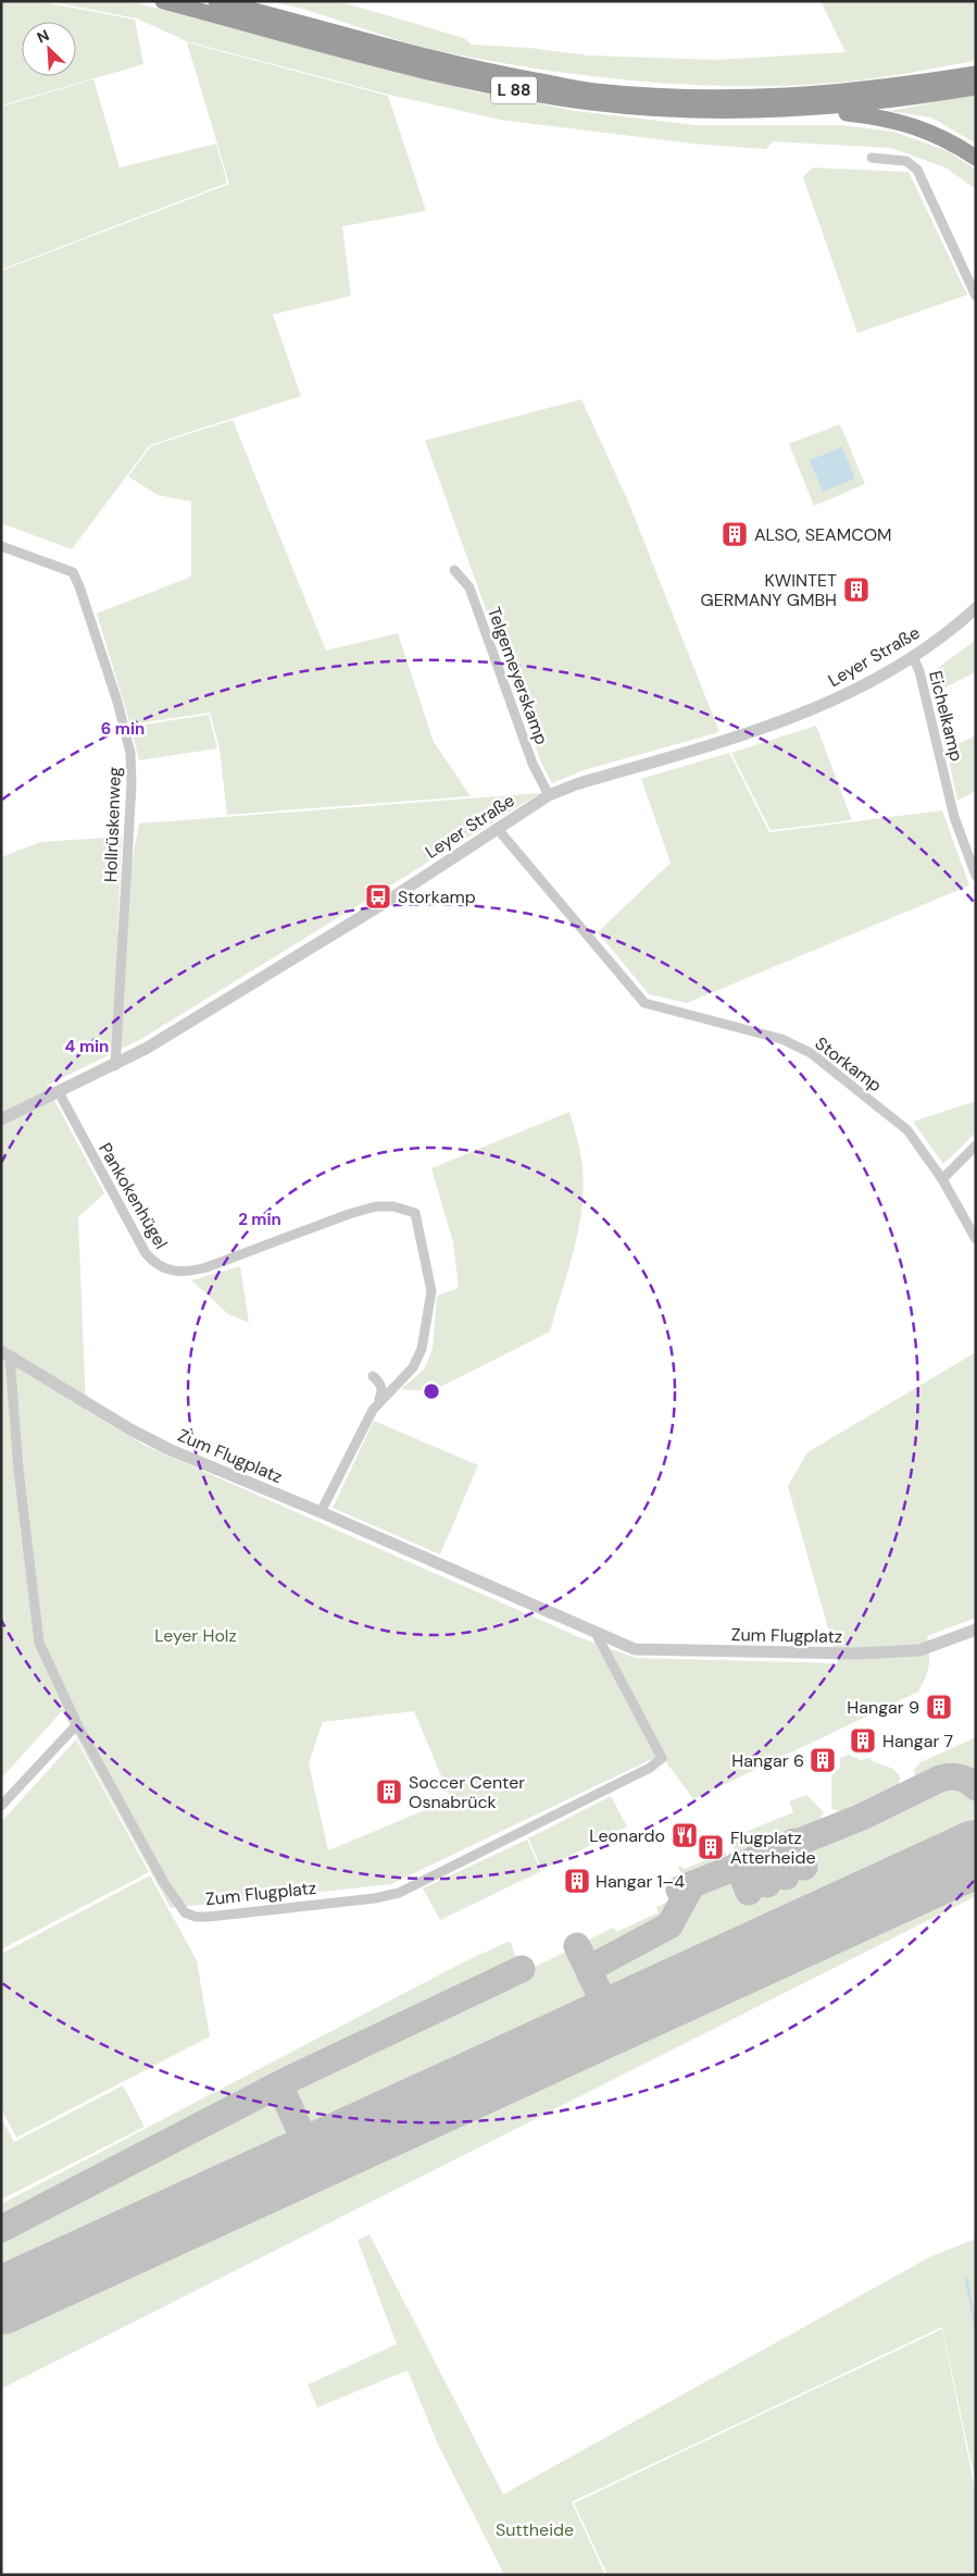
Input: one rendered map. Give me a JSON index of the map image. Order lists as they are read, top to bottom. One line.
{"streets":{"highway":["L 88"],"street":["Leyer Straße","Telgemeyerskamp","Eichelkamp","Hollrüskenweg","Storkamp","Pankokenhügel","Zum Flugplatz"]},"crossings":[["Leyer Straße","Telgemeyerskamp"],["Leyer Straße","Eichelkamp"],["Leyer Straße","Hollrüskenweg"],["Leyer Straße","Storkamp"],["Leyer Straße","Pankokenhügel"],["Pankokenhügel","Zum Flugplatz"]],"parks":["Leyer Holz","Suttheide"],"places":{"building":["ALSO, SEAMCOM","KWINTET GERMANY GMBH","Hangar 9","Hangar 7","Hangar 6","Soccer Center Osnabrück","Flugplatz Atterheide","Hangar 1–4"],"bus stop":["Storkamp"],"restaurant":["Leonardo"]},"north":"top left","rings":["6 min","4 min","2 min"]}
